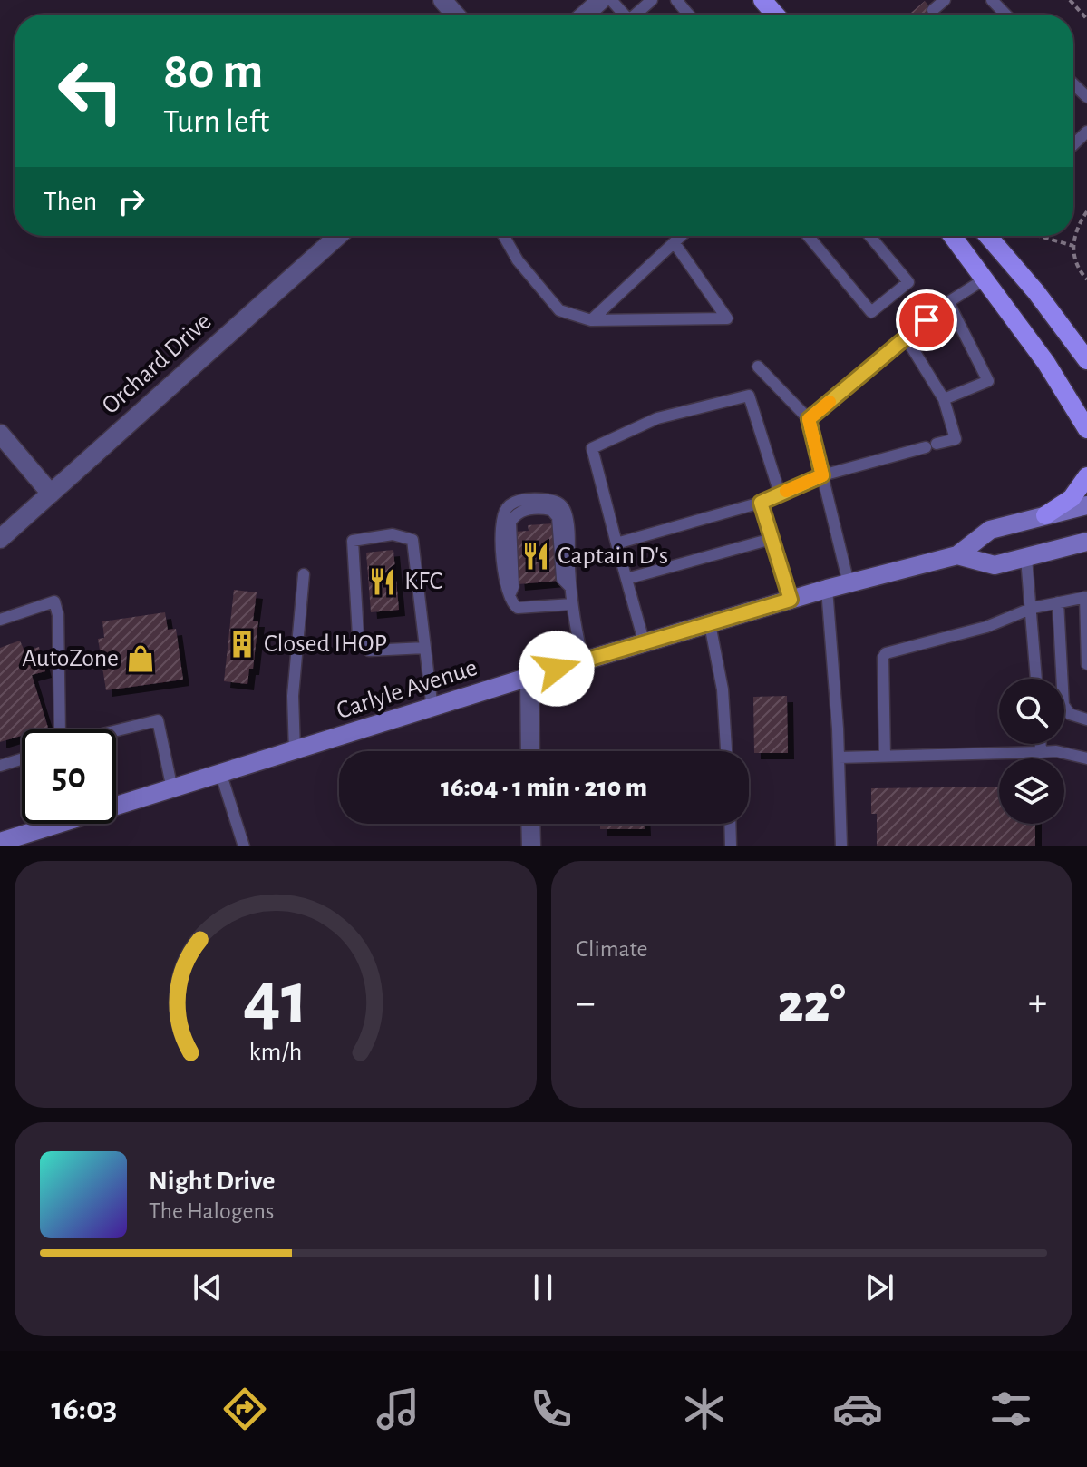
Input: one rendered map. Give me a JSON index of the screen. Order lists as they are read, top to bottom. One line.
{"streets":{"main road":["Carlyle Avenue"],"street":["Orchard Drive"]},"places":{"restaurant":["Captain D's","KFC"],"building":["Closed IHOP"],"shop":["AutoZone"]},"page":{"turn":["80 m","Turn left"],"then":"Then","limit":"50","trip":"16:04 · 1 min · 210 m","tile":"Climate","heat":["−","22°","+"],"song":["Night Drive","The Halogens"],"tabs":"16:03","gauge":["41","km/h"]}}
